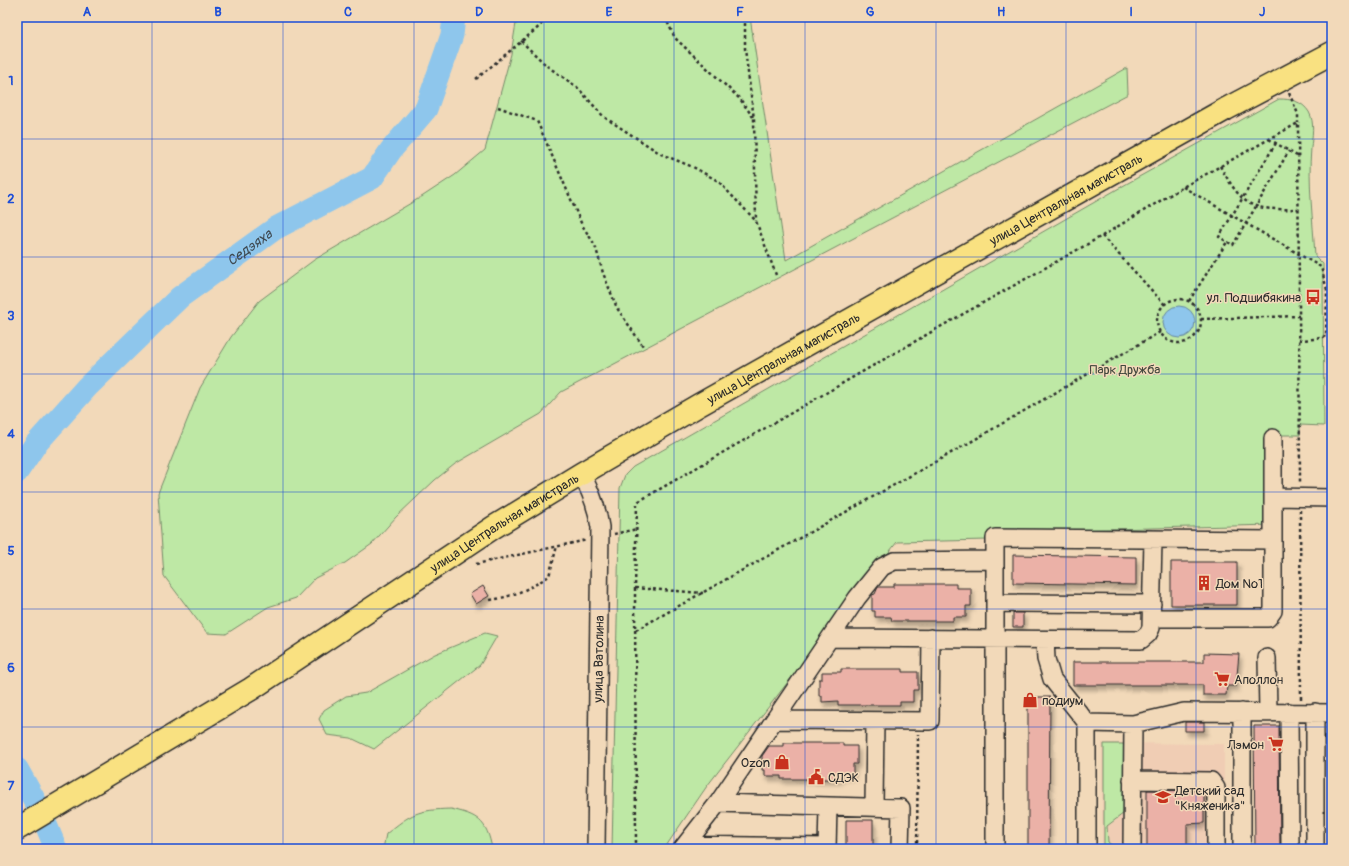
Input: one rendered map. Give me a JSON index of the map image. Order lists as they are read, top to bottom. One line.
{"streets":{"main road":["улица Центральная магистраль"],"street":["улица Ватолина"]},"crossings":[["улица Центральная магистраль","улица Ватолина"]],"water":["Седэяха"],"parks":["Парк Дружба"],"places":{"bus stop":["ул. Подшибякина"],"building":["Дом №1"],"supermarket":["Аполлон","Лэмон"],"shop":["подиум","Ozon"],"public building":["СДЭК"],"school or university":["Детский сад \"Княженика\""]},"grid":{"columns":["A","B","C","D","E","F","G","H","I","J"],"rows":["1","2","3","4","5","6","7"]}}
